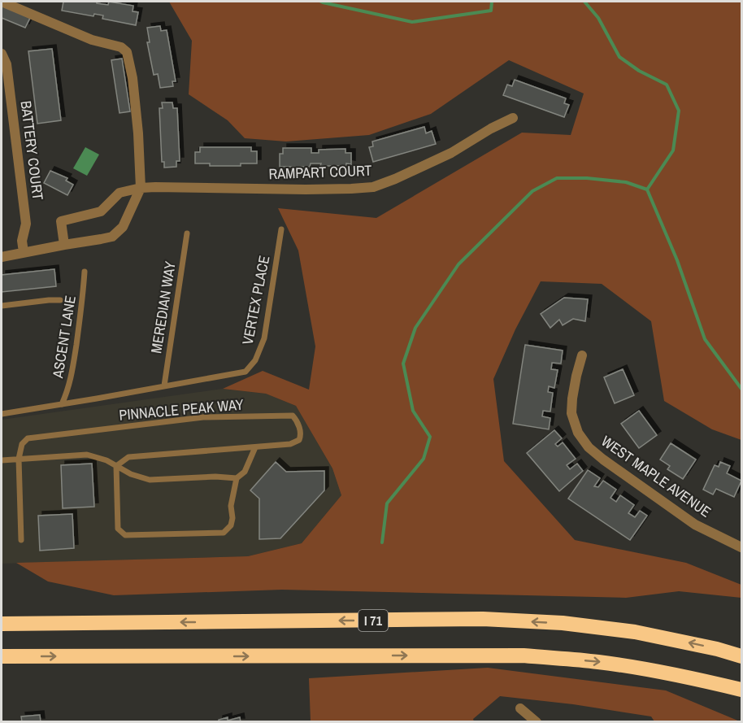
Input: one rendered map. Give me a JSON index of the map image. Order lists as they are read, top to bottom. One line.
{"streets":{"highway":["I 71"],"street":["BATTERY COURT","RAMPART COURT","WEST MAPLE AVENUE"],"lane":["VERTEX PLACE","MEREDIAN WAY","ASCENT LANE","PINNACLE PEAK WAY"]},"crossings":[["VERTEX PLACE","PINNACLE PEAK WAY"],["MEREDIAN WAY","PINNACLE PEAK WAY"],["ASCENT LANE","PINNACLE PEAK WAY"]]}
